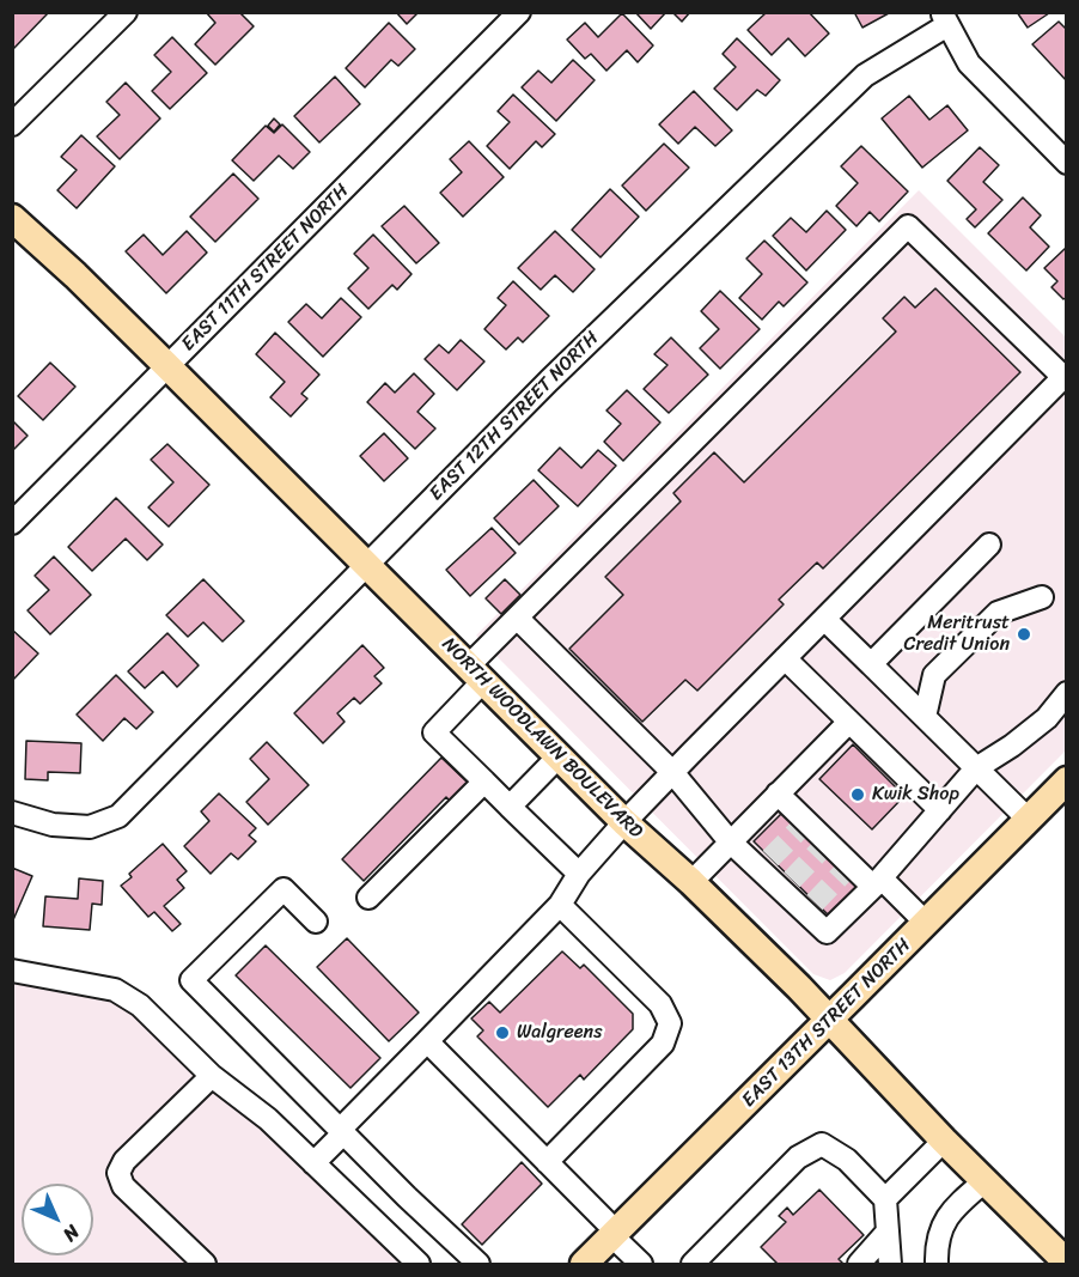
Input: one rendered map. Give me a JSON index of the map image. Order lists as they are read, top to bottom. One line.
{"streets":{"main road":["NORTH WOODLAWN BOULEVARD","EAST 13TH STREET NORTH"],"street":["EAST 11TH STREET NORTH","EAST 12TH STREET NORTH"]},"crossings":[["EAST 11TH STREET NORTH","NORTH WOODLAWN BOULEVARD"],["EAST 12TH STREET NORTH","NORTH WOODLAWN BOULEVARD"],["NORTH WOODLAWN BOULEVARD","EAST 13TH STREET NORTH"]],"places":["Meritrust Credit Union","Kwik Shop","Walgreens"],"north":"bottom right"}
